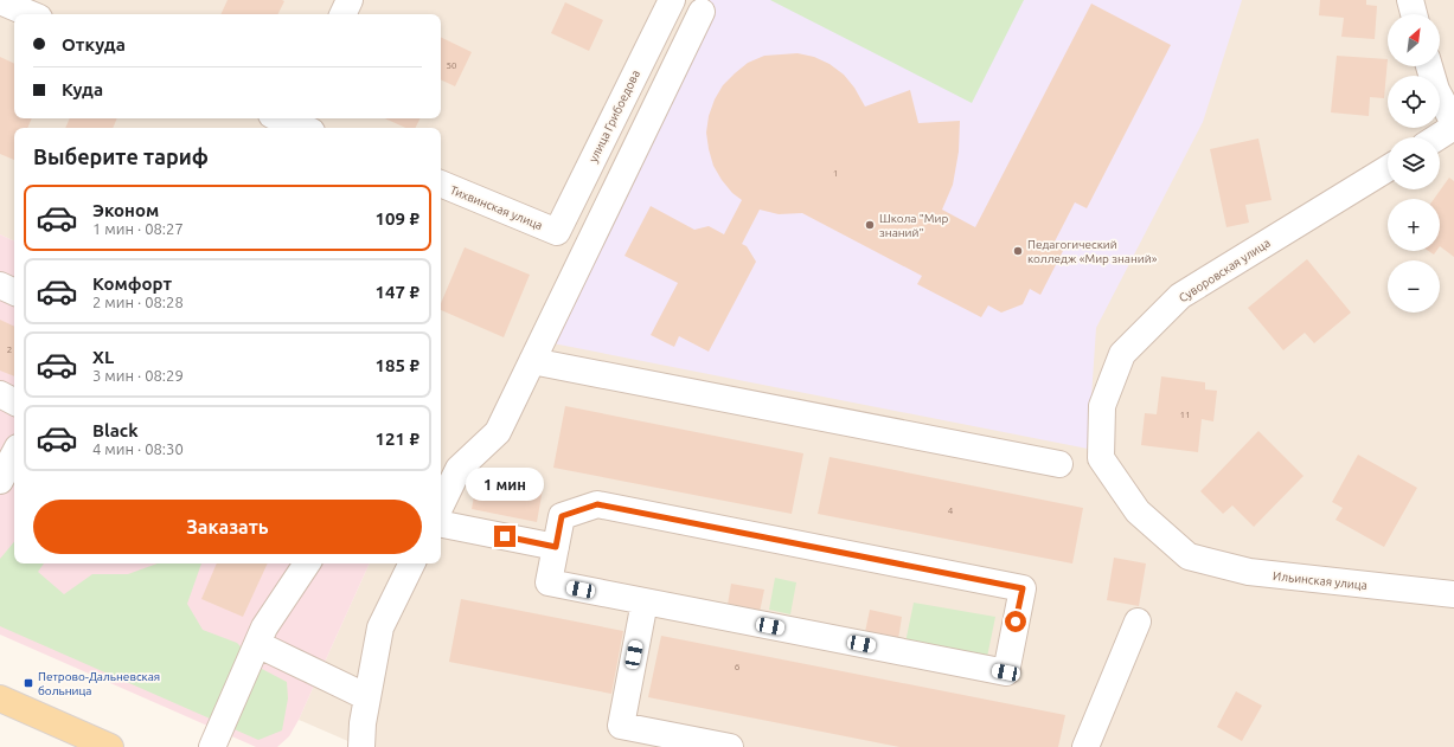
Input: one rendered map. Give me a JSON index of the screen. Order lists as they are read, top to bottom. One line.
{"streets":{"street":["улица Грибоедова","Тихвинская улица","Суворовская улица","Ильинская улица"]},"crossings":[["улица Грибоедова","Тихвинская улица"],["Суворовская улица","Ильинская улица"]],"places":{"other":["Школа \"Мир знаний\"","Педагогический колледж «Мир знаний»"],"transit":["Петрово-Дальневская больница"]},"house_numbers":["50","1","2","11","4","6"],"north":"top right","page":{"map_buttons":["+","−"],"banner":["Откуда","Куда"],"heading":"Выберите тариф","list":[{"name":"Эконом","note":"1 мин · 08:27","value":"109 ₽"},{"name":"Комфорт","note":"2 мин · 08:28","value":"147 ₽"},{"name":"XL","note":"3 мин · 08:29","value":"185 ₽"},{"name":"Black","note":"4 мин · 08:30","value":"121 ₽"}],"bubble":"1 мин","buttons":"Заказать"}}
